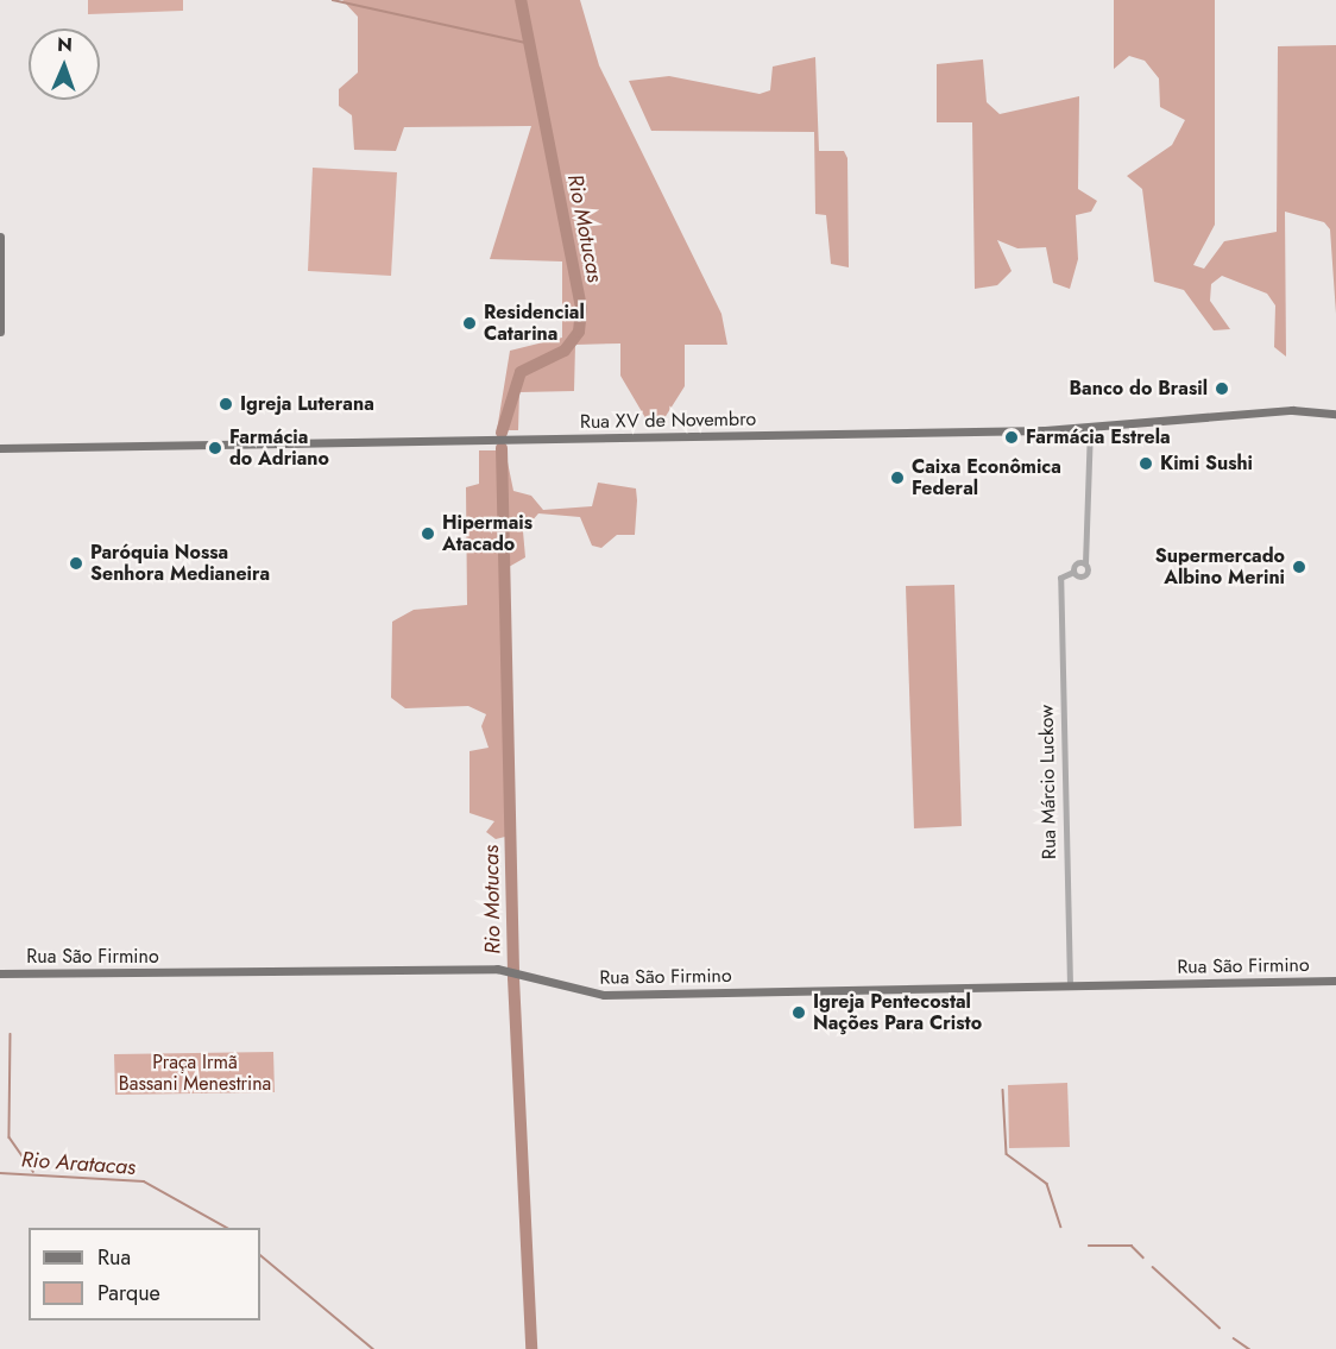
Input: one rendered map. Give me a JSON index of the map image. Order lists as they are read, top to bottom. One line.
{"streets":{"main road":["Rua XV de Novembro","Rua São Firmino"],"street":["Rua Márcio Luckow"]},"crossings":[["Rua Márcio Luckow","Rua São Firmino"]],"water":["Rio Motucas","Rio Aratacas"],"parks":["Praça Irmã Bassani Menestrina"],"places":["Residencial Catarina","Banco do Brasil","Igreja Luterana","Farmácia Estrela","Farmácia do Adriano","Kimi Sushi","Caixa Econômica Federal","Hipermais Atacado","Paróquia Nossa Senhora Medianeira","Supermercado Albino Merini","Igreja Pentecostal Nações Para Cristo"],"legend":["Rua","Parque"],"north":"top"}
